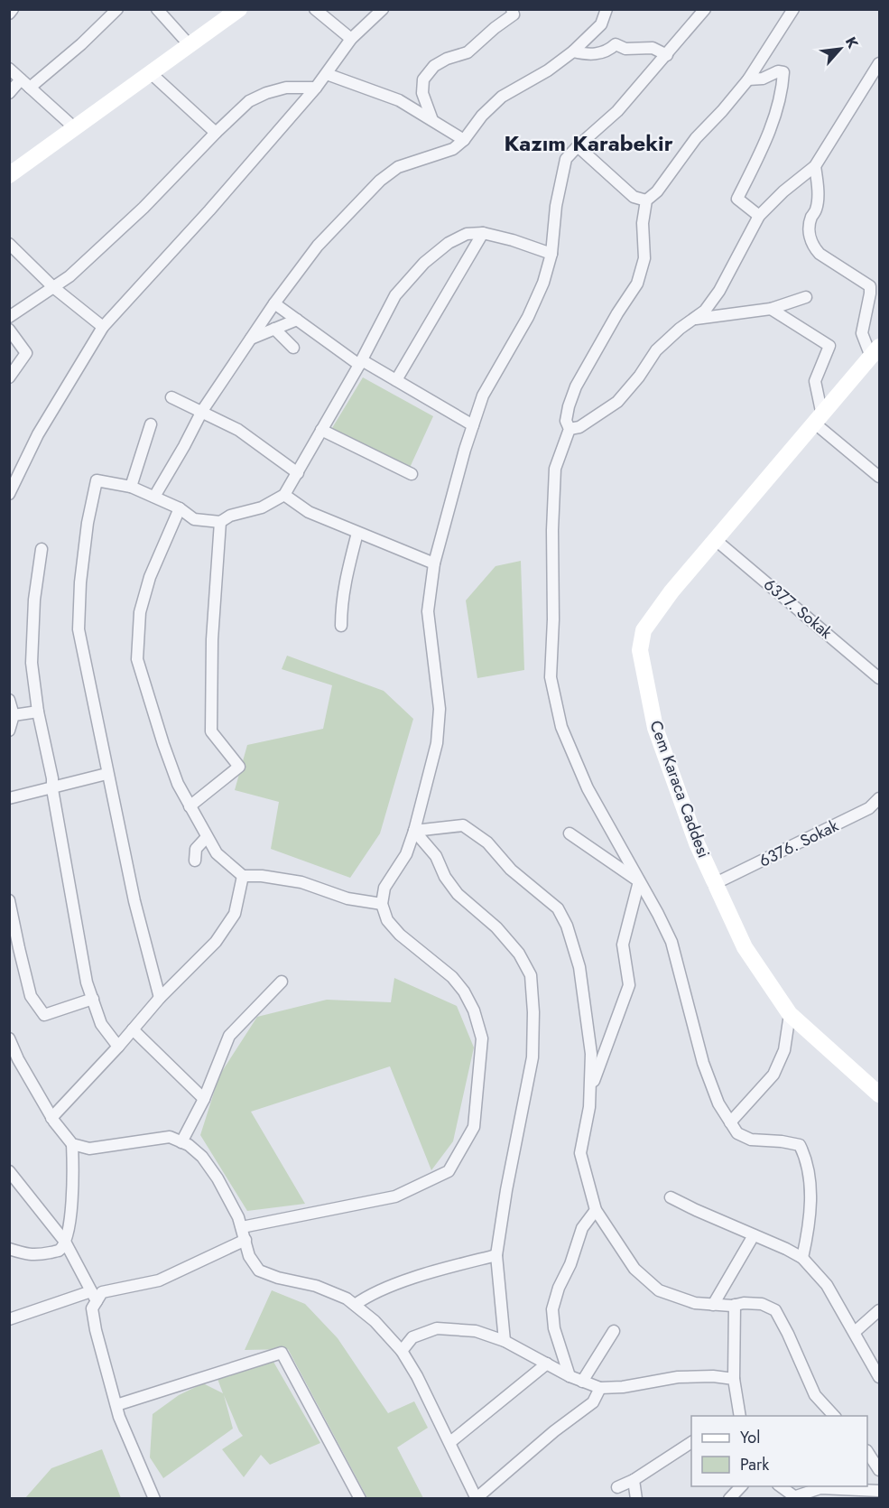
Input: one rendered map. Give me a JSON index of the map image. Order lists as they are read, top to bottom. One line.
{"streets":{"street":["6377. Sokak","Cem Karaca Caddesi","6376. Sokak"]},"crossings":[["6377. Sokak","Cem Karaca Caddesi"],["Cem Karaca Caddesi","6376. Sokak"]],"districts":["Kazım Karabekir"],"legend":["Yol","Park"],"north":"top right"}
